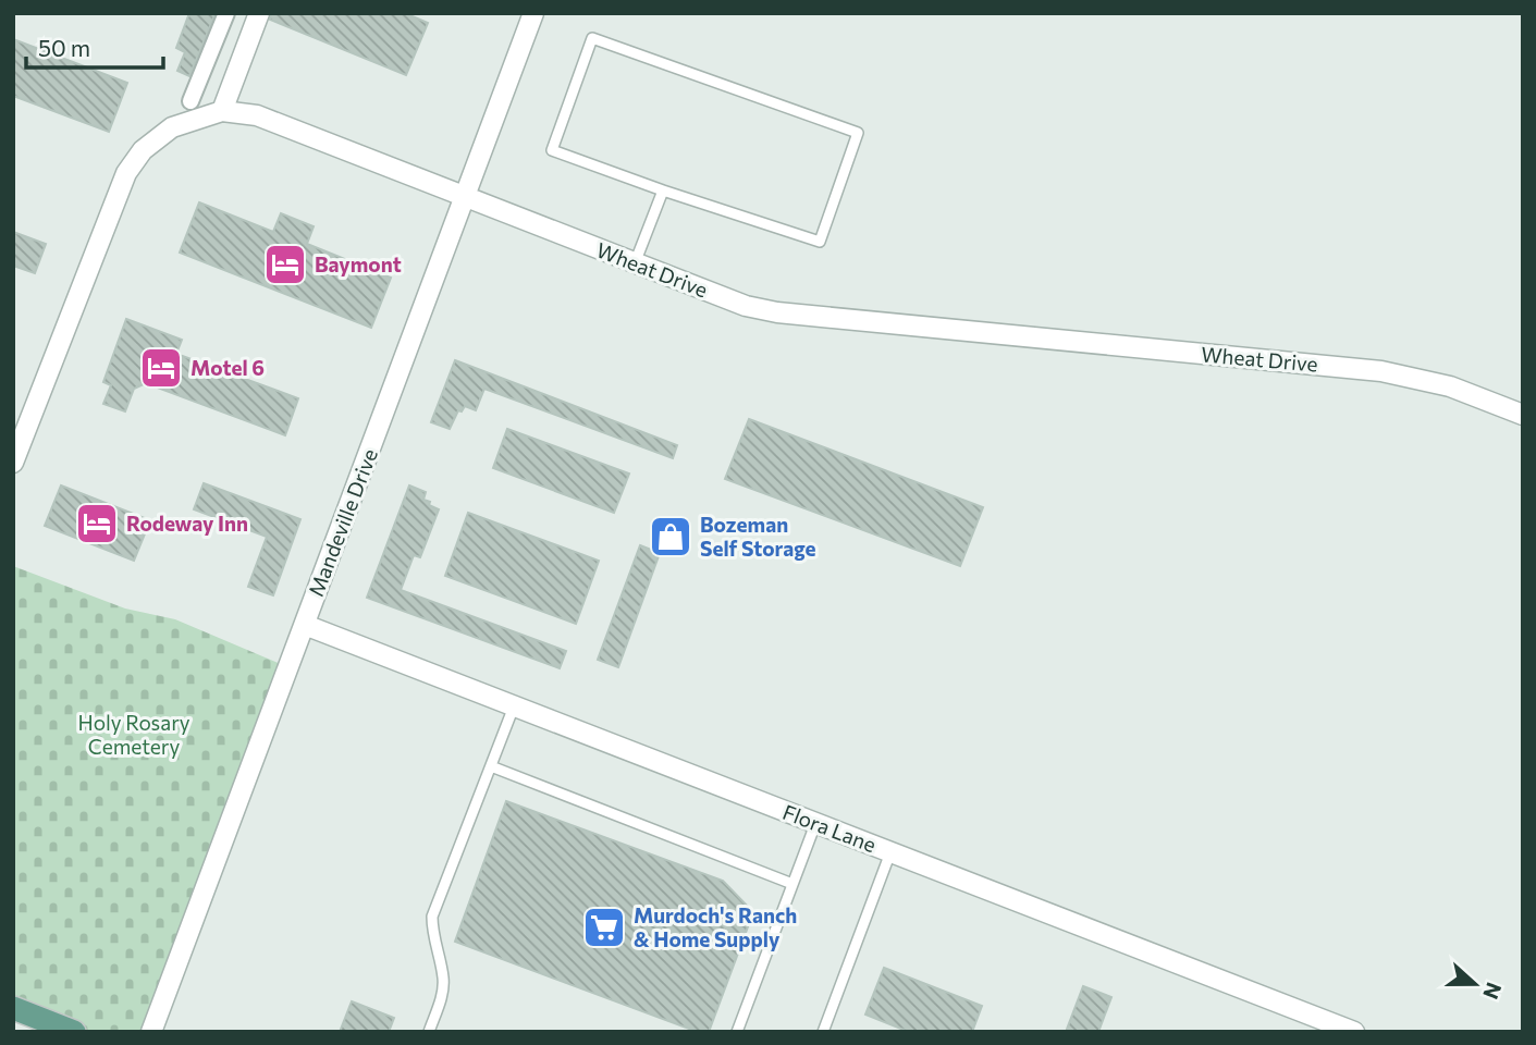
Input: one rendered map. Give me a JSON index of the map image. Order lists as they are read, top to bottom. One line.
{"streets":{"street":["Wheat Drive","Mandeville Drive","Flora Lane"]},"crossings":[["Wheat Drive","Mandeville Drive"],["Mandeville Drive","Flora Lane"]],"parks":["Holy Rosary Cemetery"],"places":{"hotel":["Baymont","Motel 6","Rodeway Inn"],"shop":["Bozeman Self Storage"],"supermarket":["Murdoch's Ranch & Home Supply"]},"scale_bar":"50 m","north":"right"}
